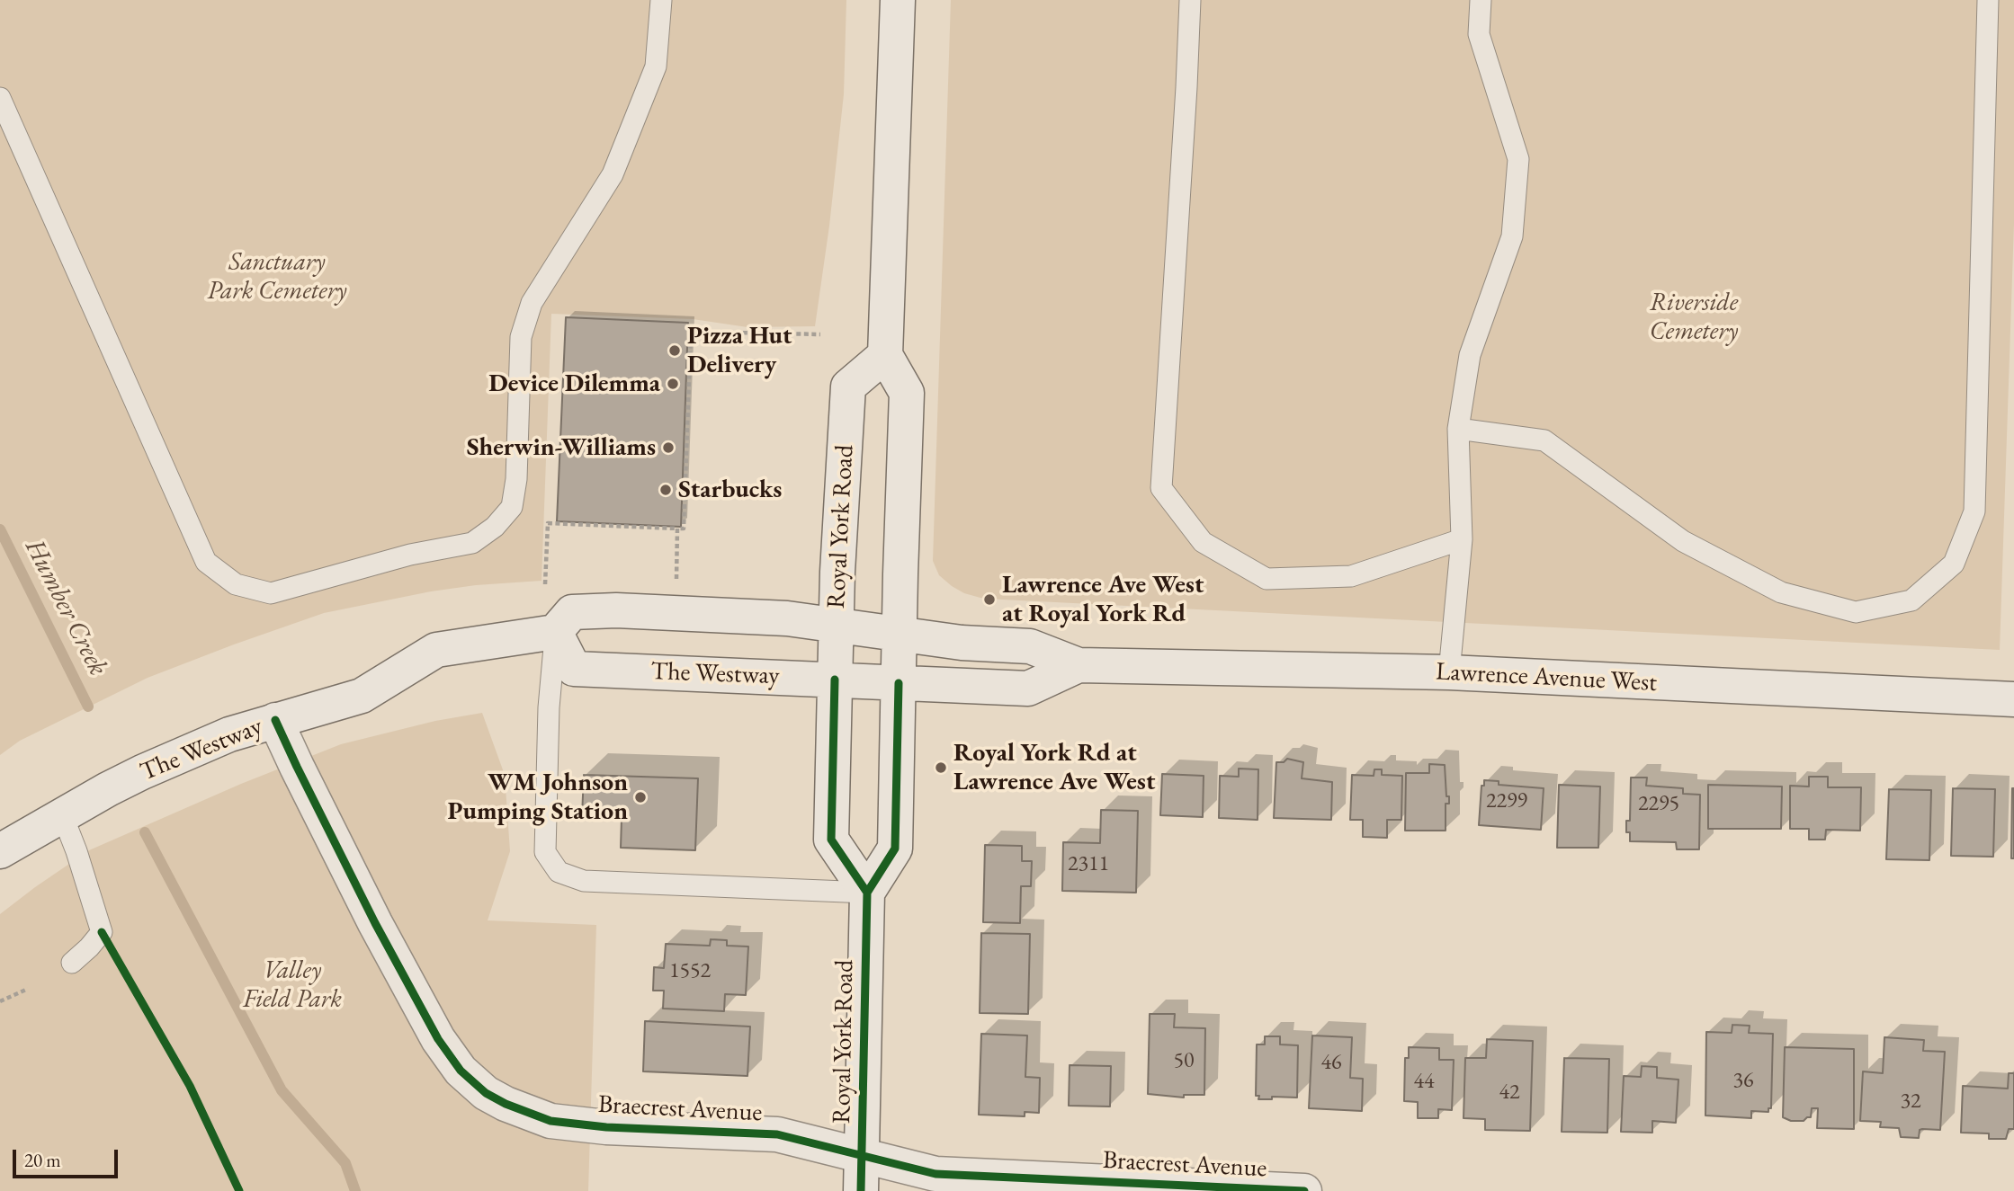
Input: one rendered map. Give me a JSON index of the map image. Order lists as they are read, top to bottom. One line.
{"streets":{"main road":["Royal York Road","The Westway","Lawrence Avenue West","Braecrest Avenue"]},"crossings":[["Royal York Road","The Westway"],["Royal York Road","Braecrest Avenue"],["The Westway","Lawrence Avenue West"],["The Westway","Braecrest Avenue"]],"water":["Humber Creek"],"parks":["Sanctuary Park Cemetery","Riverside Cemetery","Valley Field Park"],"places":["Pizza Hut Delivery","Device Dilemma","Sherwin-Williams","Starbucks","Lawrence Ave West at Royal York Rd","Royal York Rd at Lawrence Ave West","WM Johnson Pumping Station"],"house_numbers":["2299","2295","2311","1552","50","46","36","44","42","32"],"scale_bar":"20 m"}
